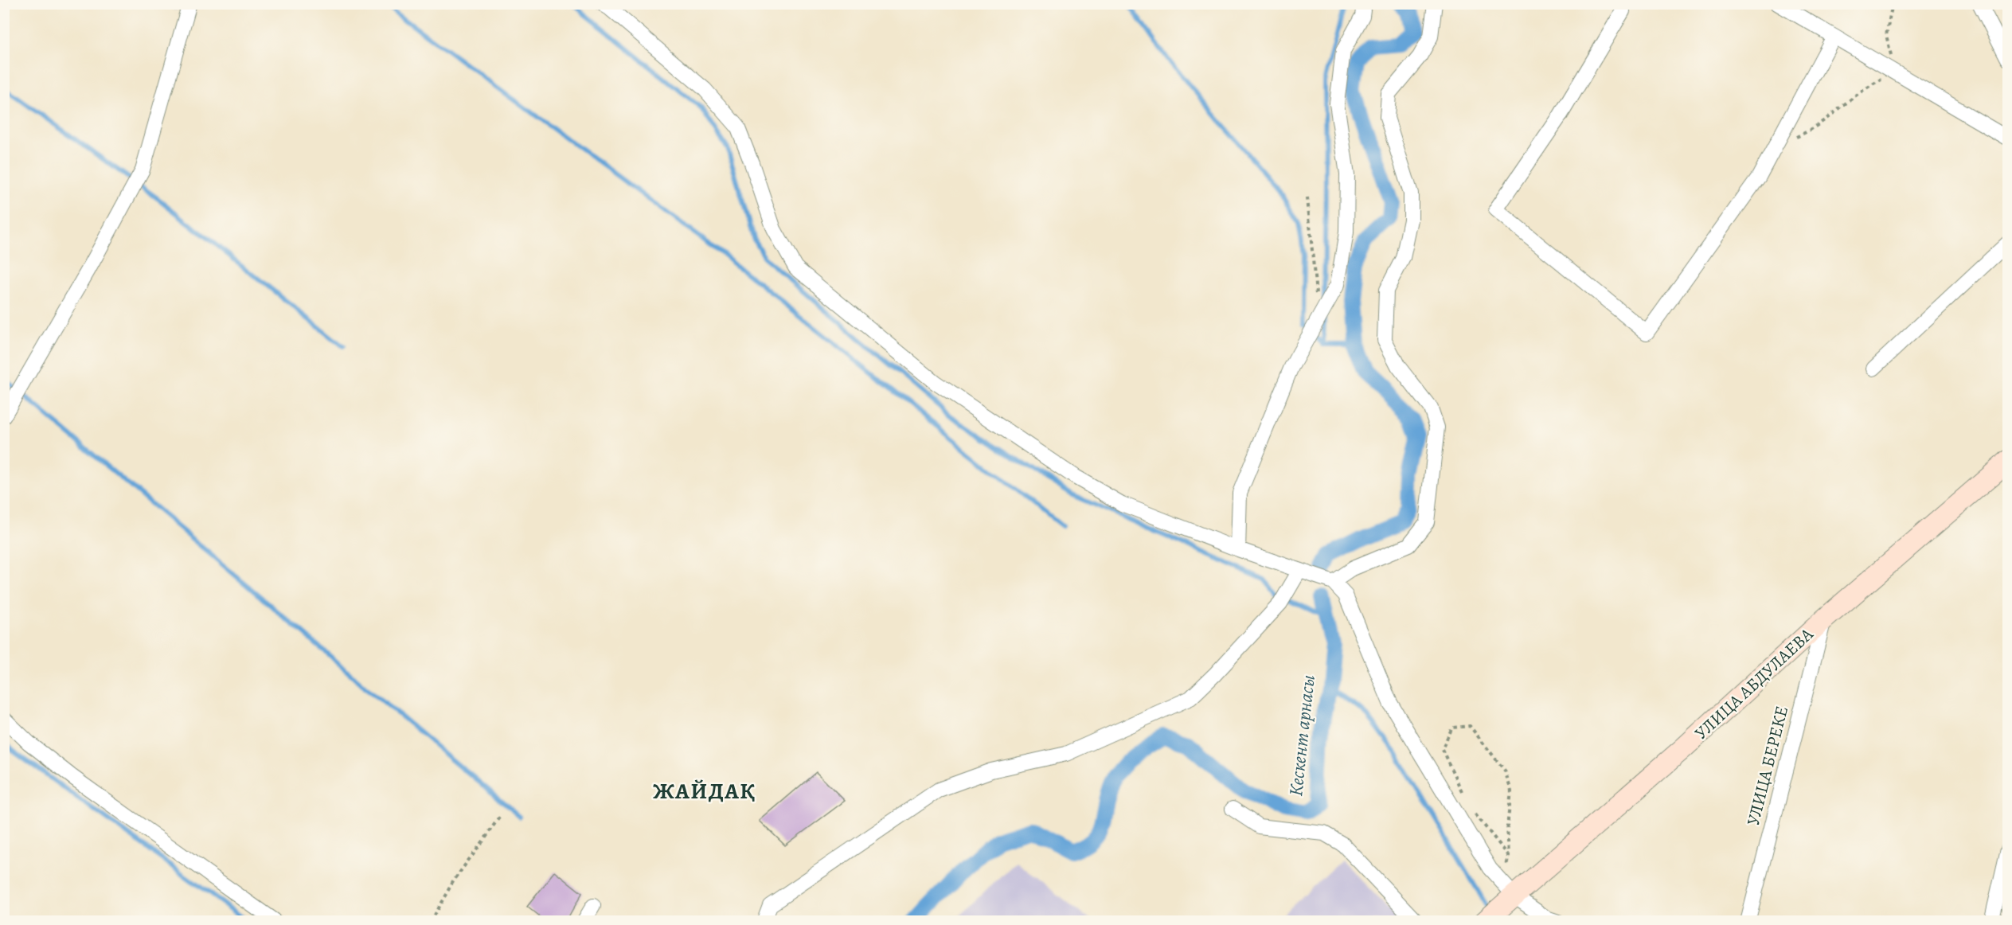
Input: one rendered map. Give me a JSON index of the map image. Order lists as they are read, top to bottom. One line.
{"streets":{"main road":["УЛИЦА АБДУЛАЕВА"],"street":["УЛИЦА БЕРЕКЕ"]},"crossings":[["УЛИЦА АБДУЛАЕВА","УЛИЦА БЕРЕКЕ"]],"districts":["ЖАЙДАҚ"],"water":["Кескент арнасы"]}
